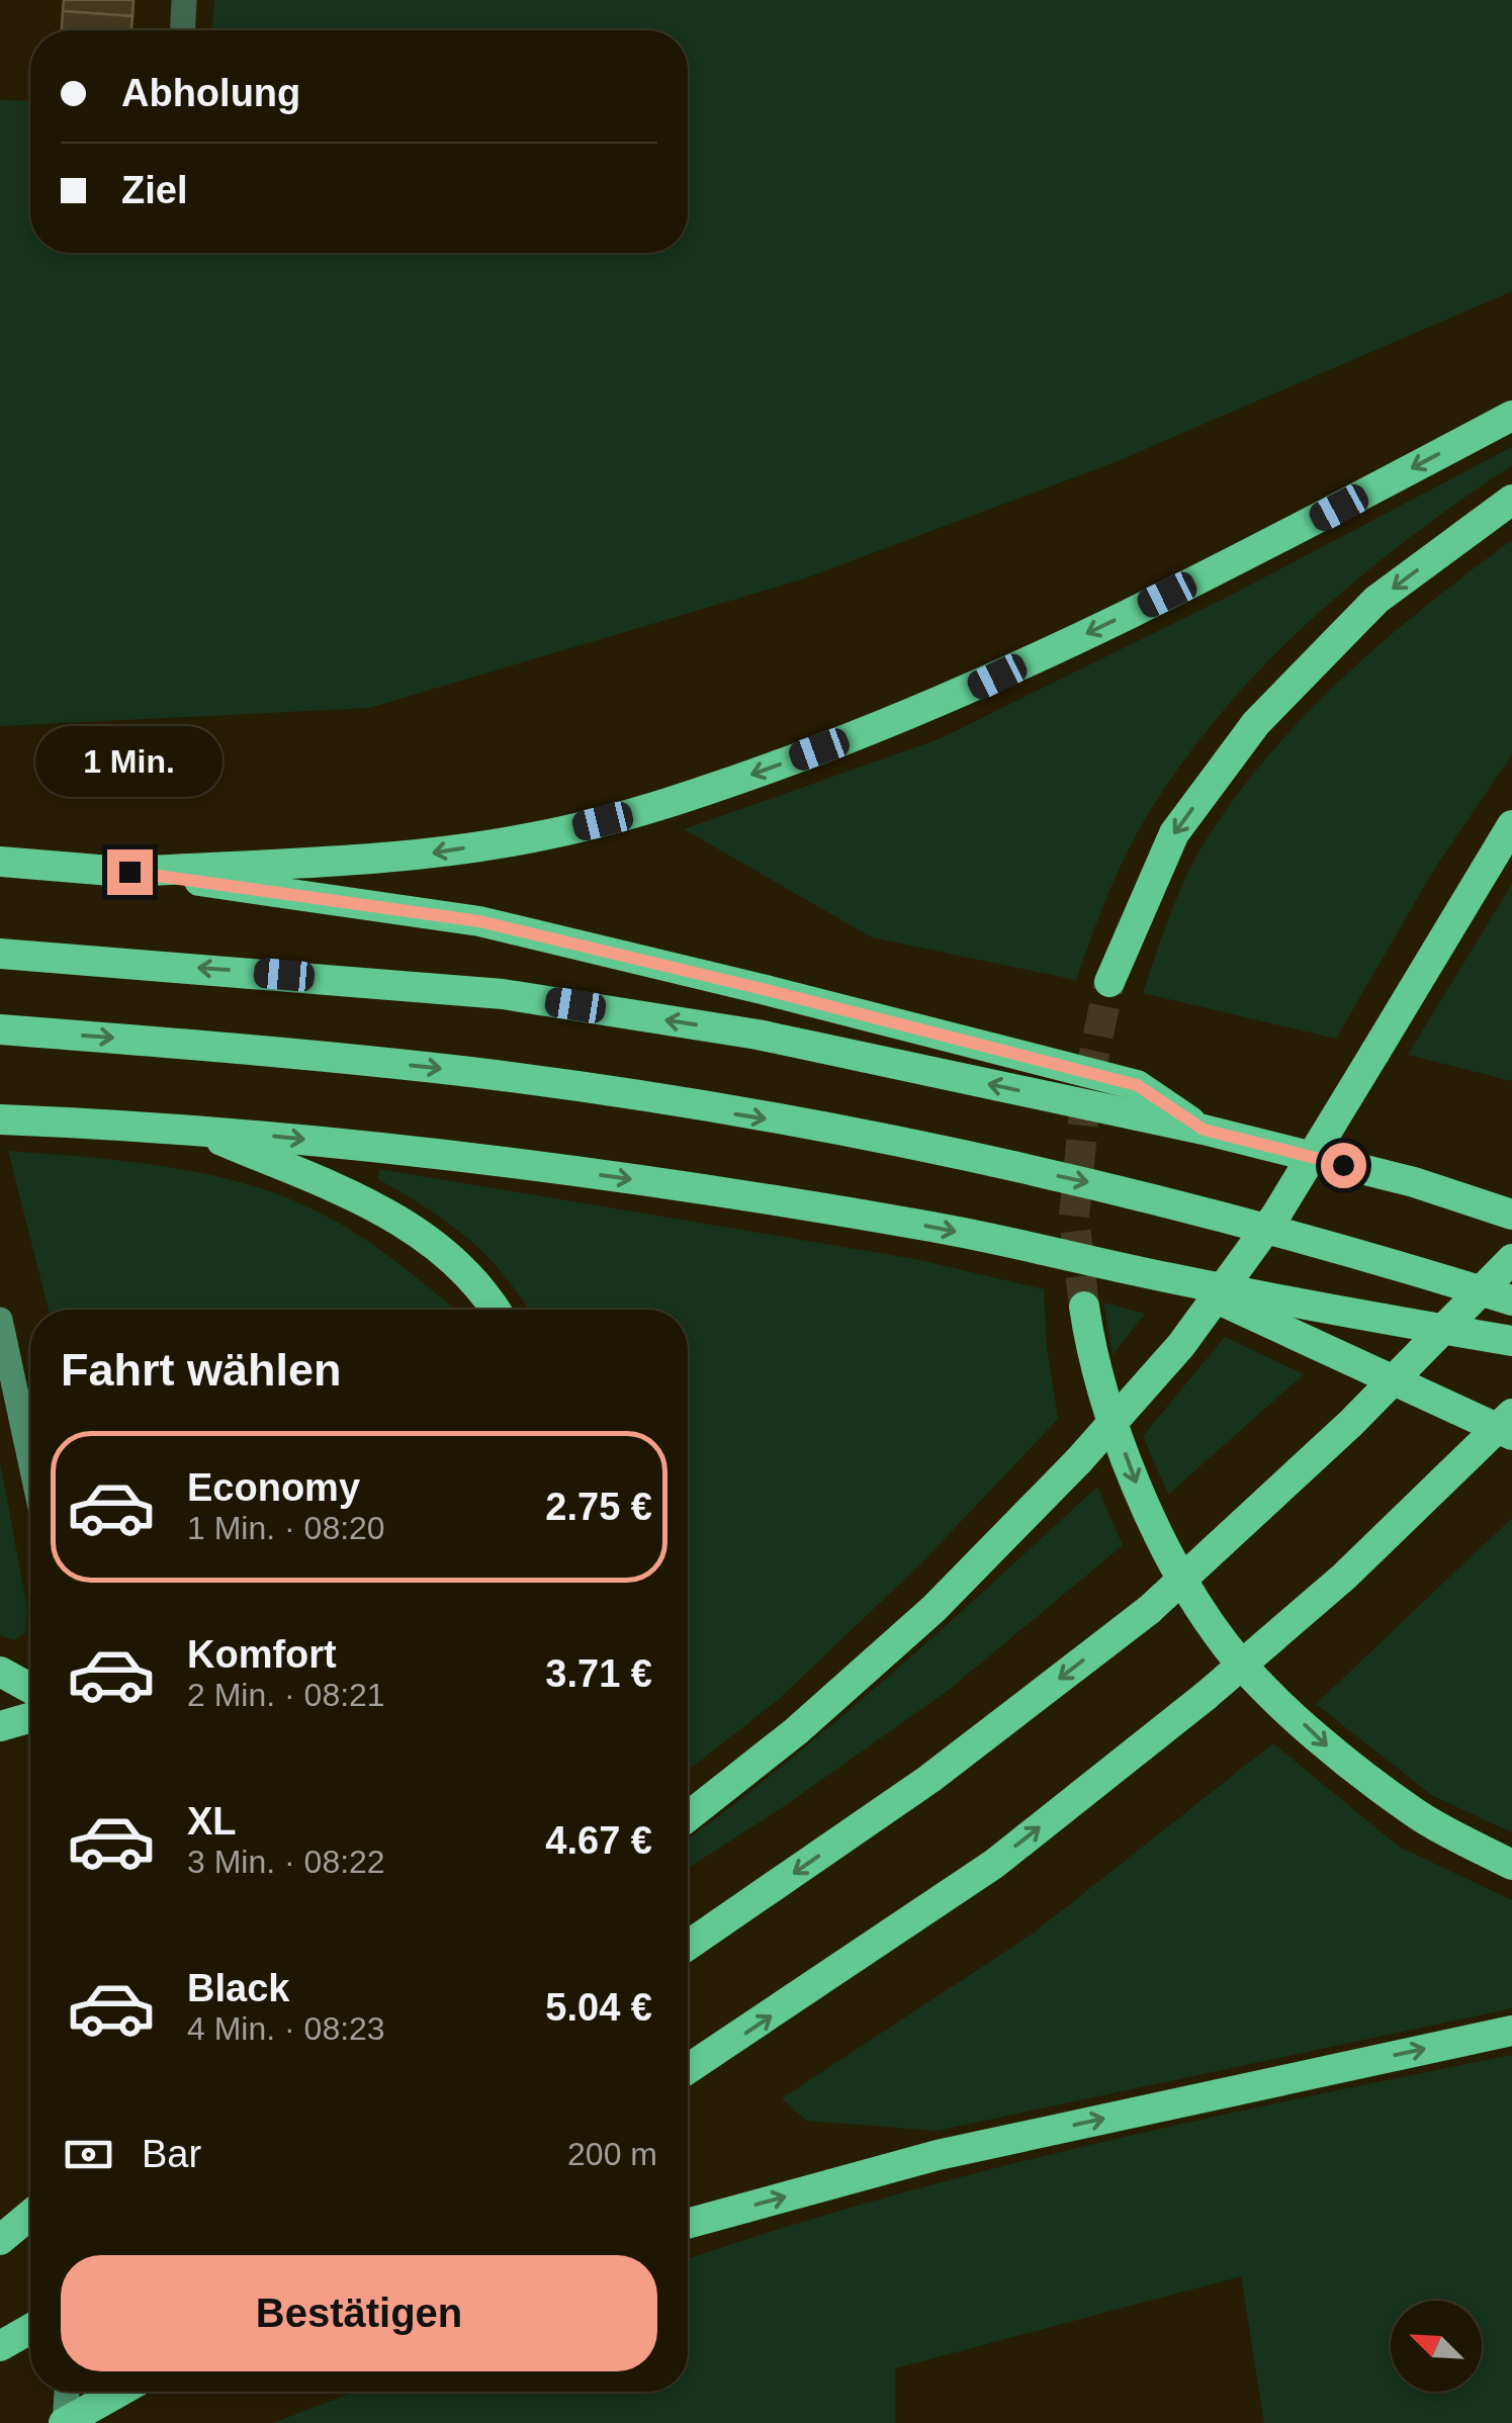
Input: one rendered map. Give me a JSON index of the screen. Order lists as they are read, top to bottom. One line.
{"north":"top left","page":{"banner":["Abholung","Ziel"],"bubble":"1 Min.","heading":"Fahrt wählen","list":[{"name":"Economy","note":"1 Min. · 08:20","value":"2.75 €"},{"name":"Komfort","note":"2 Min. · 08:21","value":"3.71 €"},{"name":"XL","note":"3 Min. · 08:22","value":"4.67 €"},{"name":"Black","note":"4 Min. · 08:23","value":"5.04 €"}],"pay":["Bar","200 m"],"buttons":"Bestätigen"}}
